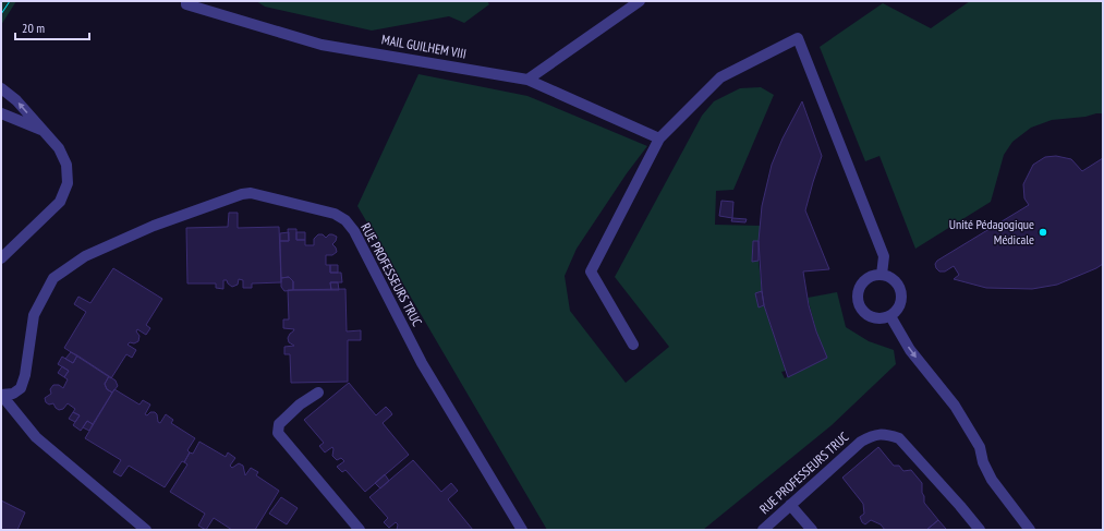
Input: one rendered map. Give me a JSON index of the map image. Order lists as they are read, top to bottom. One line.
{"streets":{"street":["MAIL GUILHEM VIII","RUE PROFESSEURS TRUC"]},"places":["Unité Pédagogique Médicale"],"scale_bar":"20 m"}
